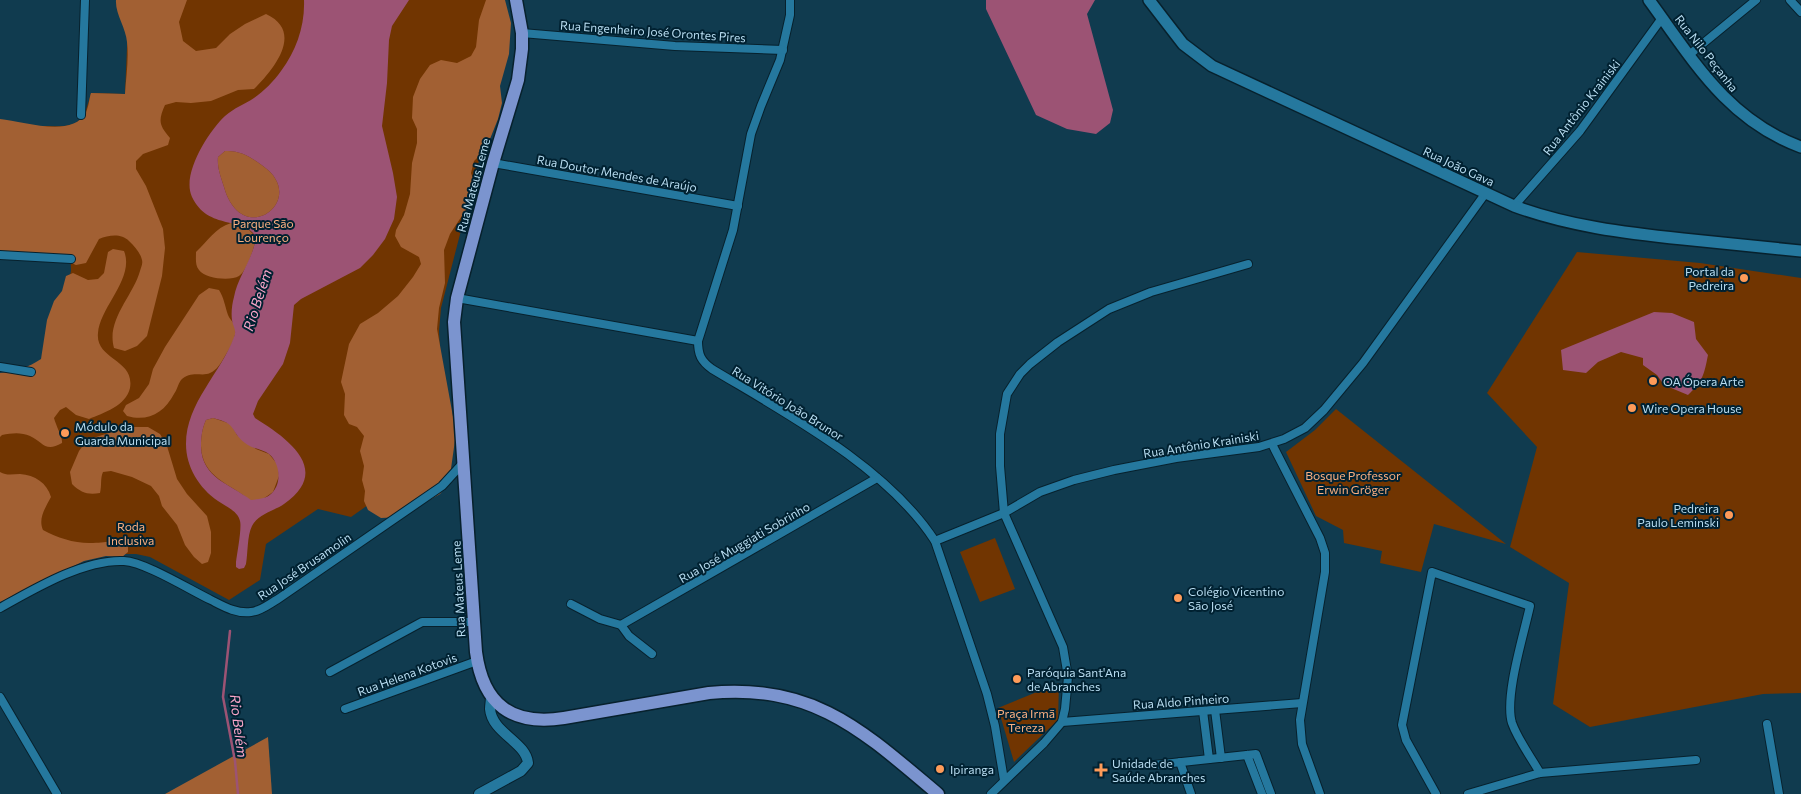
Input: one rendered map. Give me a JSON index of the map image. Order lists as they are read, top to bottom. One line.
{"streets":{"main road":["Rua Nilo Peçanha","Rua João Gava","Rua Mateus Leme"],"street":["Rua Engenheiro José Orontes Pires","Rua Antônio Krainiski","Rua Doutor Mendes de Araújo","Rua Vitório João Brunor","Rua José Muggiati Sobrinho","Rua José Brusamolin","Rua Helena Kotovis","Rua Aldo Pinheiro"]},"crossings":[["Rua Engenheiro José Orontes Pires","Rua Mateus Leme"],["Rua Nilo Peçanha","Rua Antônio Krainiski"],["Rua Antônio Krainiski","Rua João Gava"],["Rua Antônio Krainiski","Rua Vitório João Brunor"],["Rua Doutor Mendes de Araújo","Rua Mateus Leme"],["Rua Mateus Leme","Rua José Brusamolin"],["Rua Mateus Leme","Rua Helena Kotovis"],["Rua Vitório João Brunor","Rua José Muggiati Sobrinho"]],"water":["Rio Belém"],"parks":["Parque São Lourenço","Bosque Professor Erwin Gröger","Roda Inclusiva","Praça Irmã Tereza"],"places":{"other":["Portal da Pedreira","OA Ópera Arte","Wire Opera House","Módulo da Guarda Municipal","Pedreira Paulo Leminski","Colégio Vicentino São José","Paróquia Sant'Ana de Abranches","Ipiranga"],"health":["Unidade de Saúde Abranches"]}}
